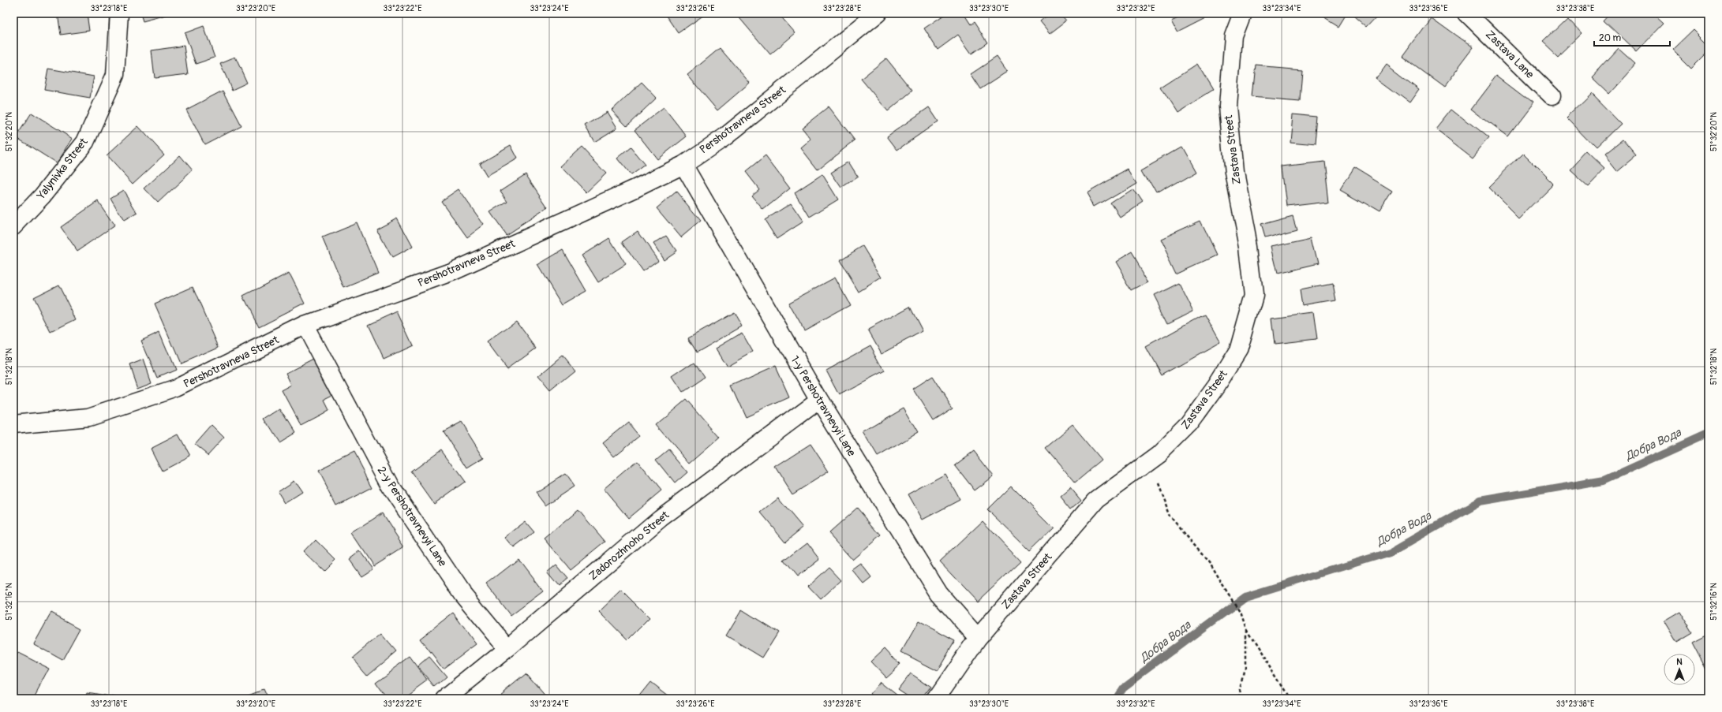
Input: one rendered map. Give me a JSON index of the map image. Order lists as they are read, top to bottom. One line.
{"streets":{"street":["Zastava Lane","Pershotravneva Street","Zastava Street","Yalynivka Street","1-y Pershotravnevyi Lane","2-y Pershotravnevyi Lane","Zadorozhnoho Street"]},"crossings":[["Pershotravneva Street","1-y Pershotravnevyi Lane"],["Pershotravneva Street","2-y Pershotravnevyi Lane"],["Zastava Street","1-y Pershotravnevyi Lane"],["1-y Pershotravnevyi Lane","Zadorozhnoho Street"],["2-y Pershotravnevyi Lane","Zadorozhnoho Street"]],"water":["Добра Вода"],"scale_bar":"20 m","north":"top","coordinates":["33°23'18\"E","33°23'20\"E","33°23'22\"E","33°23'24\"E","33°23'26\"E","33°23'28\"E","33°23'30\"E","33°23'32\"E","33°23'34\"E","33°23'36\"E","33°23'38\"E","51°32'20\"N","51°32'18\"N","51°32'16\"N"]}
